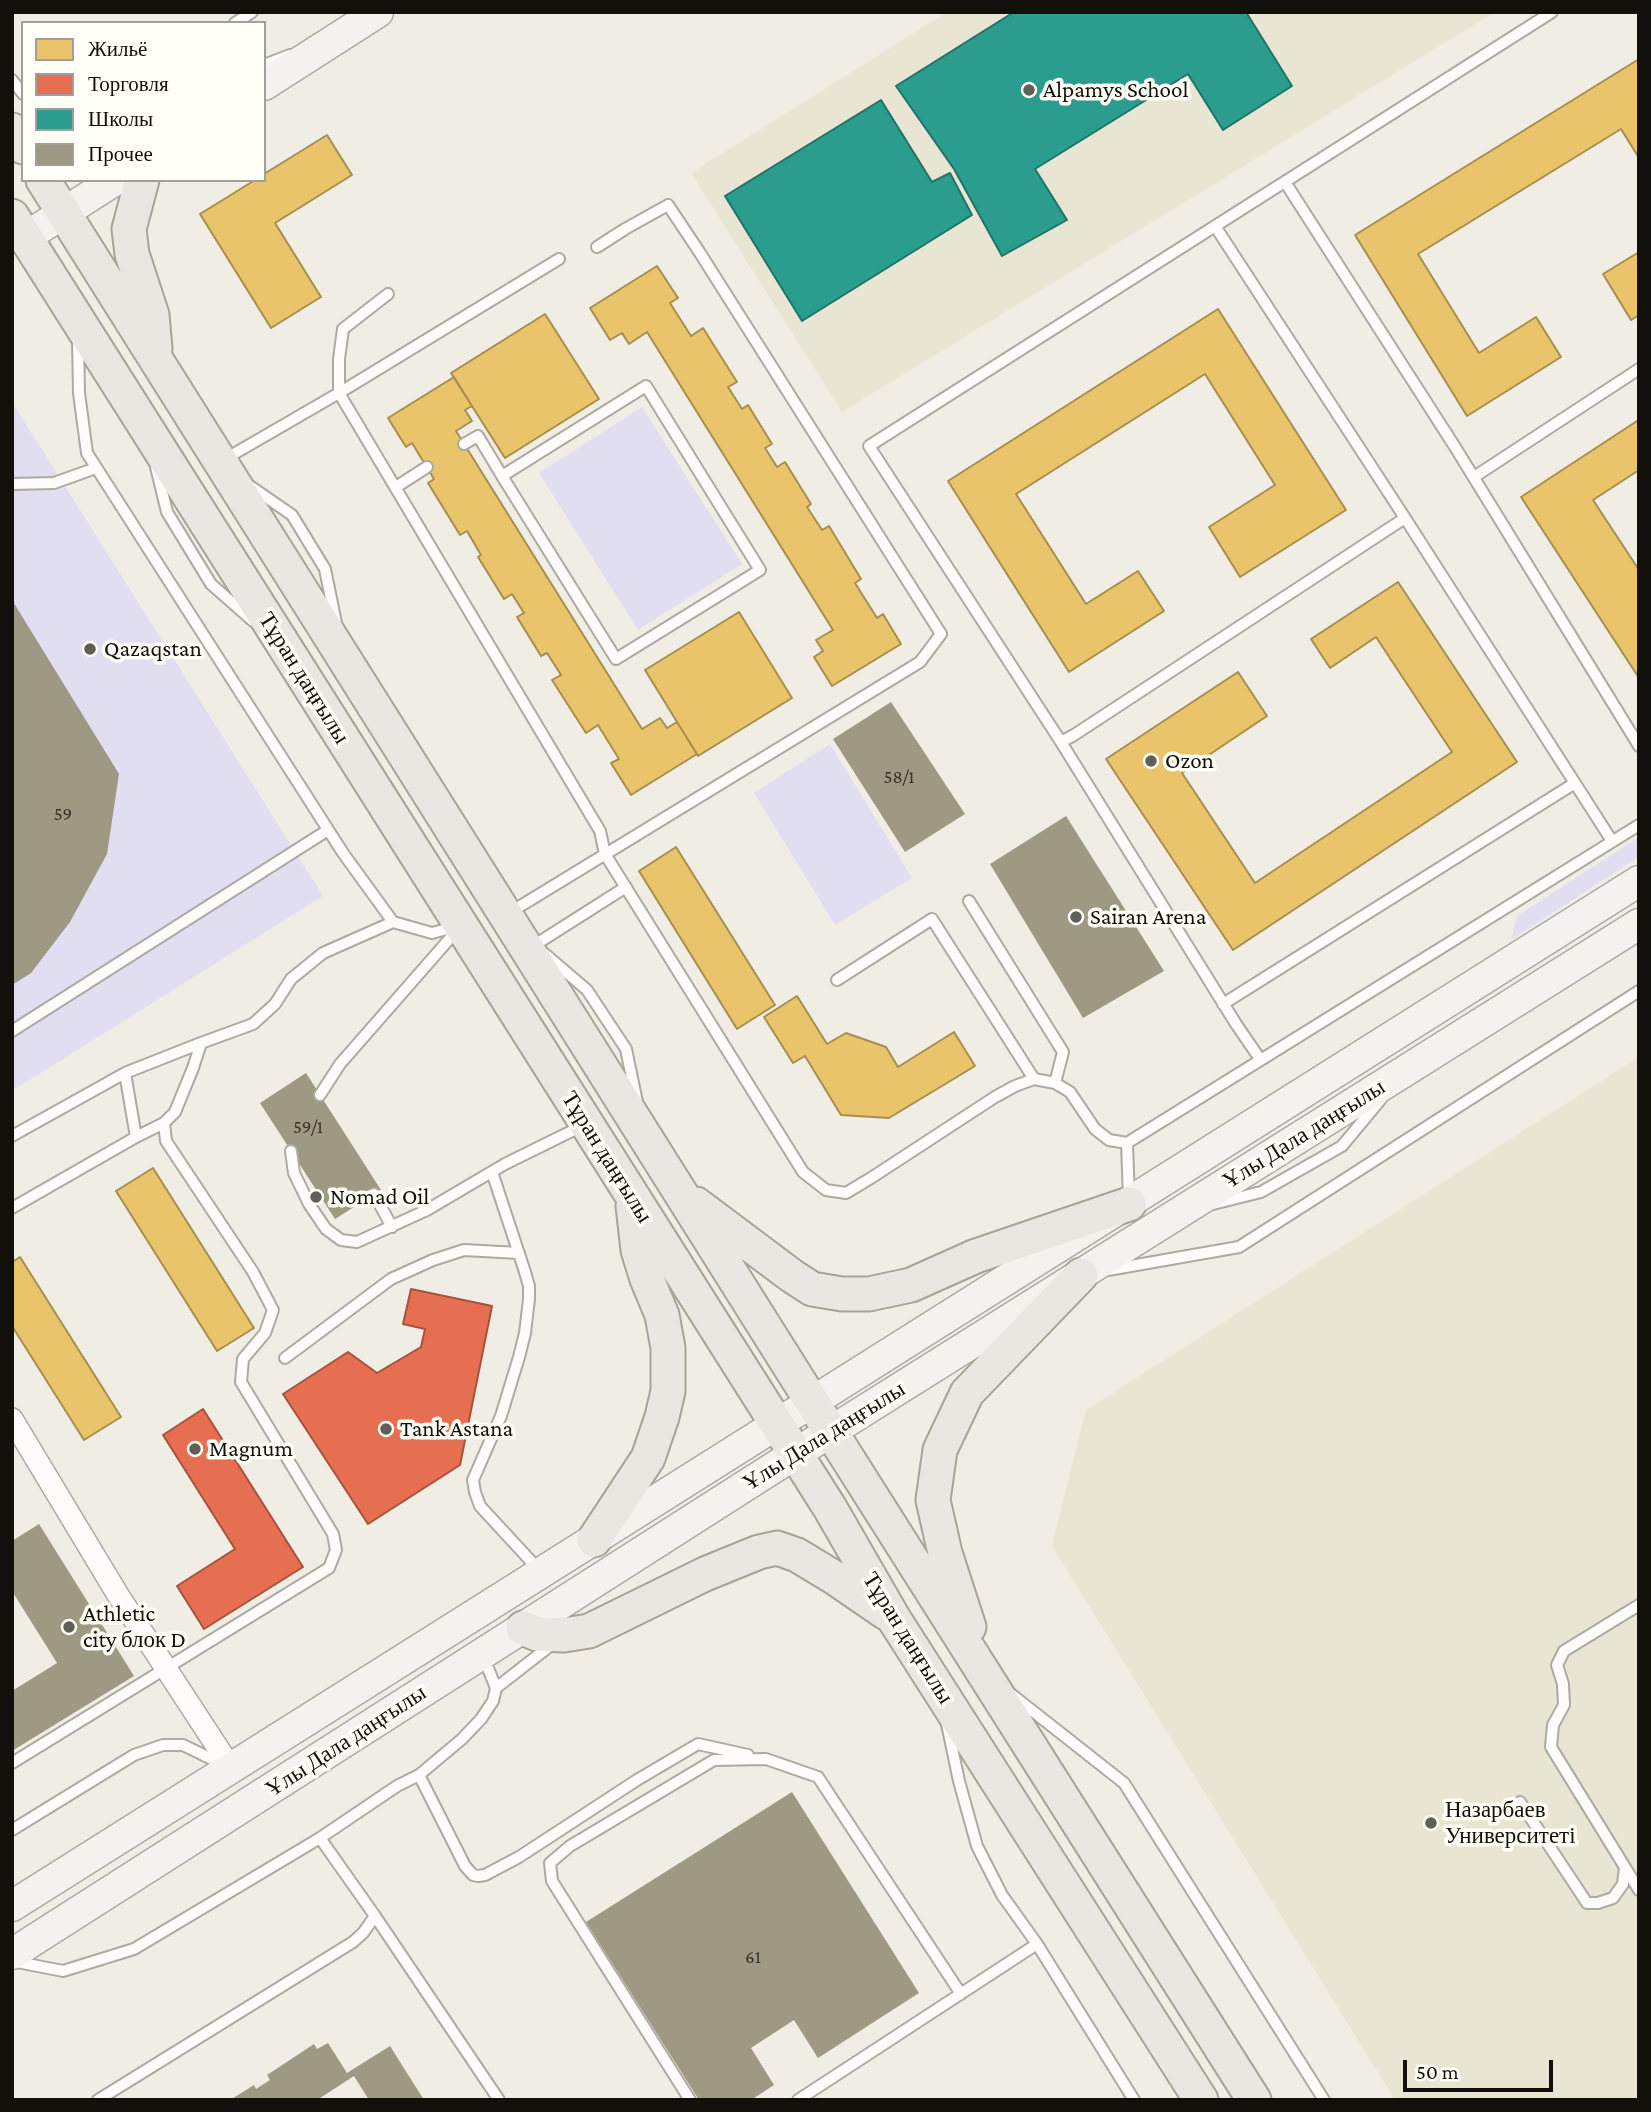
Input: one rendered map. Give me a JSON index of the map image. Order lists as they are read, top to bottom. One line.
{"streets":{"main road":["Тұран даңғылы"],"street":["Ұлы Дала даңғылы"]},"crossings":[["Тұран даңғылы","Ұлы Дала даңғылы"]],"places":["Alpamys School","Qazaqstan","Ozon","Sairan Arena","Nomad Oil","Tank Astana","Magnum","Athletic city блок D","Назарбаев Университеті"],"house_numbers":["58/1","59","59/1","61"],"legend":["Жильё","Торговля","Школы","Прочее"],"scale_bar":"50 m"}
